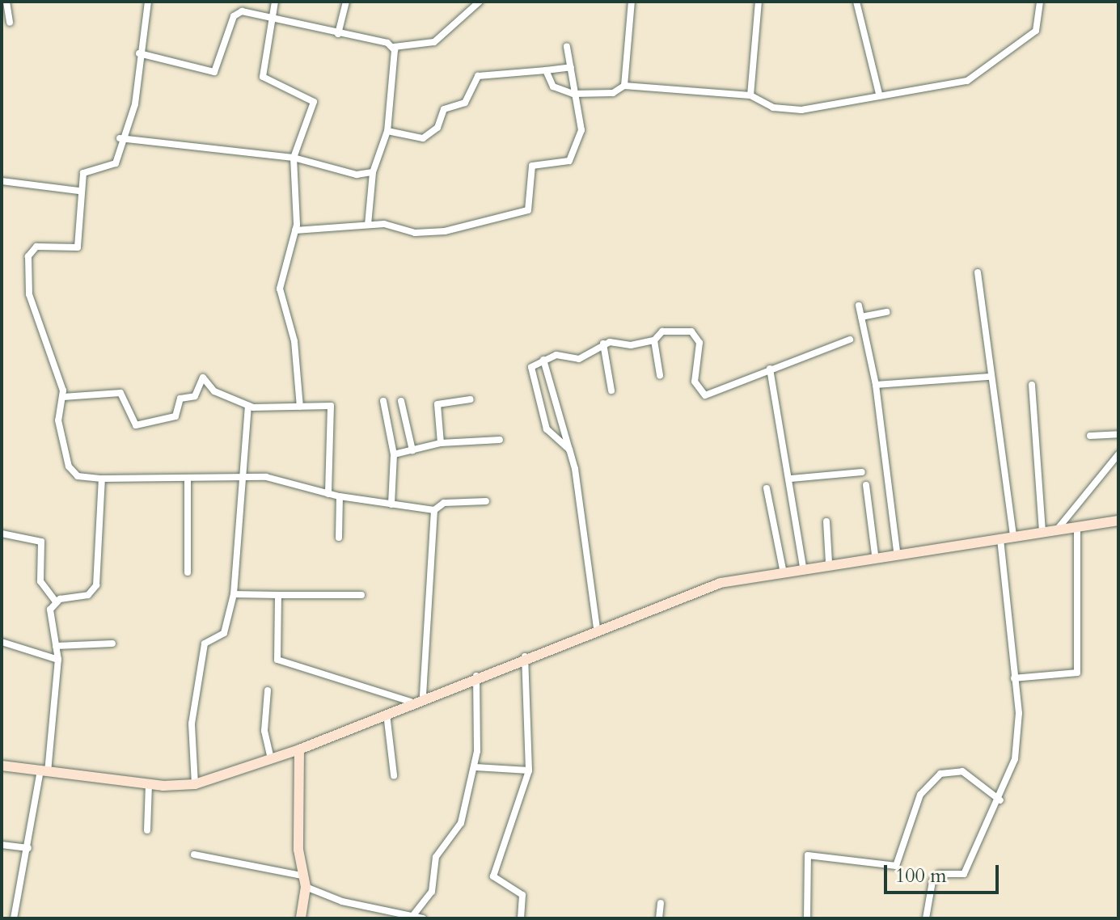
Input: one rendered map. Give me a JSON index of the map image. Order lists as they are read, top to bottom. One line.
{"scale_bar":"100 m"}
